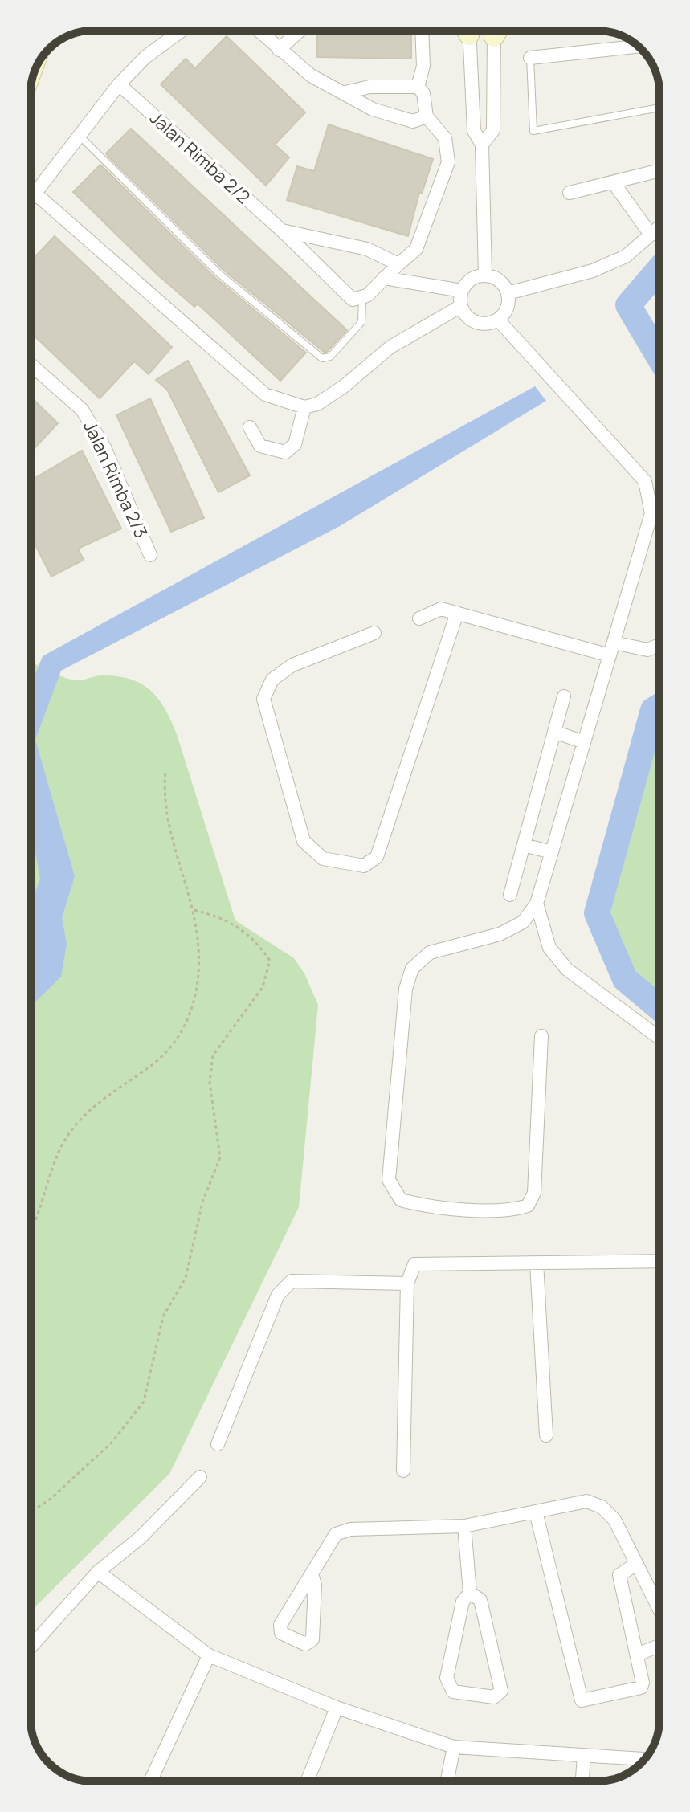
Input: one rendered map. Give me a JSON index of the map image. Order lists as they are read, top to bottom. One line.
{"streets":{"street":["Jalan Rimba 2/2","Jalan Rimba 2/3"]}}
